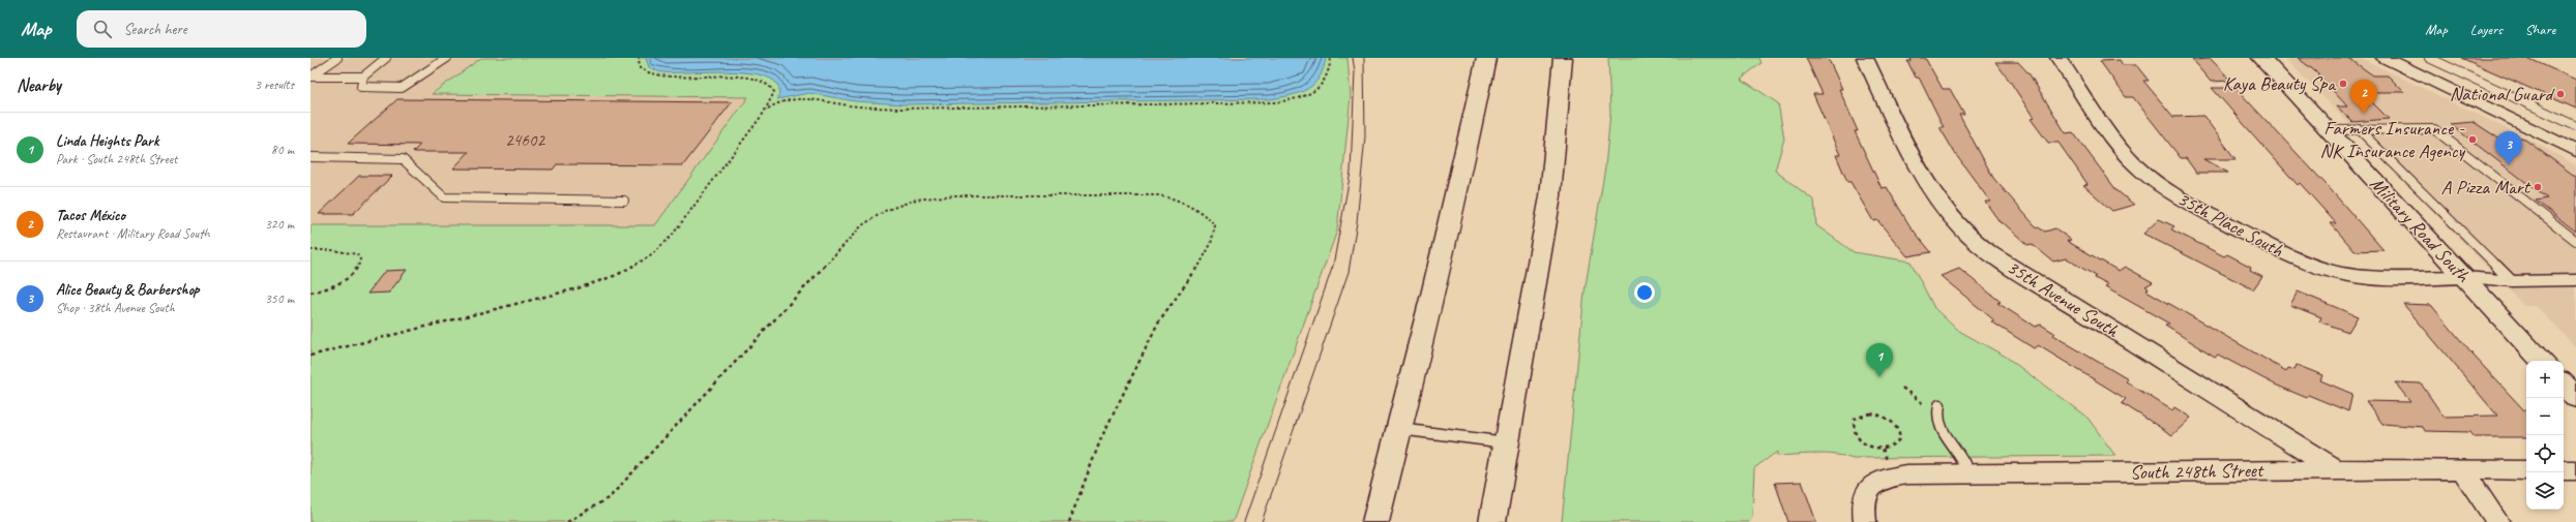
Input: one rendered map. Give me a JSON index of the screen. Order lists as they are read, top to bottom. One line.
{"streets":{"main road":["Military Road South"],"street":["35th Place South","35th Avenue South","South 248th Street"]},"crossings":[["35th Place South","Military Road South"],["35th Avenue South","South 248th Street"]],"places":["Kaya Beauty Spa","National Guard","Farmers Insurance - NK Insurance Agency","A Pizza Mart"],"house_numbers":["24602"],"page":{"header":"Map","search":"Search here","nav":["Map","Layers","Share"],"heading":["Nearby","3 results"],"pins":["2","3","1"],"list":[{"mark":"1","name":"Linda Heights Park","note":"Park · South 248th Street","value":"80 m"},{"mark":"2","name":"Tacos México","note":"Restaurant · Military Road South","value":"320 m"},{"mark":"3","name":"Alice Beauty & Barbershop","note":"Shop · 38th Avenue South","value":"350 m"}],"map_buttons":["+","−"]}}
